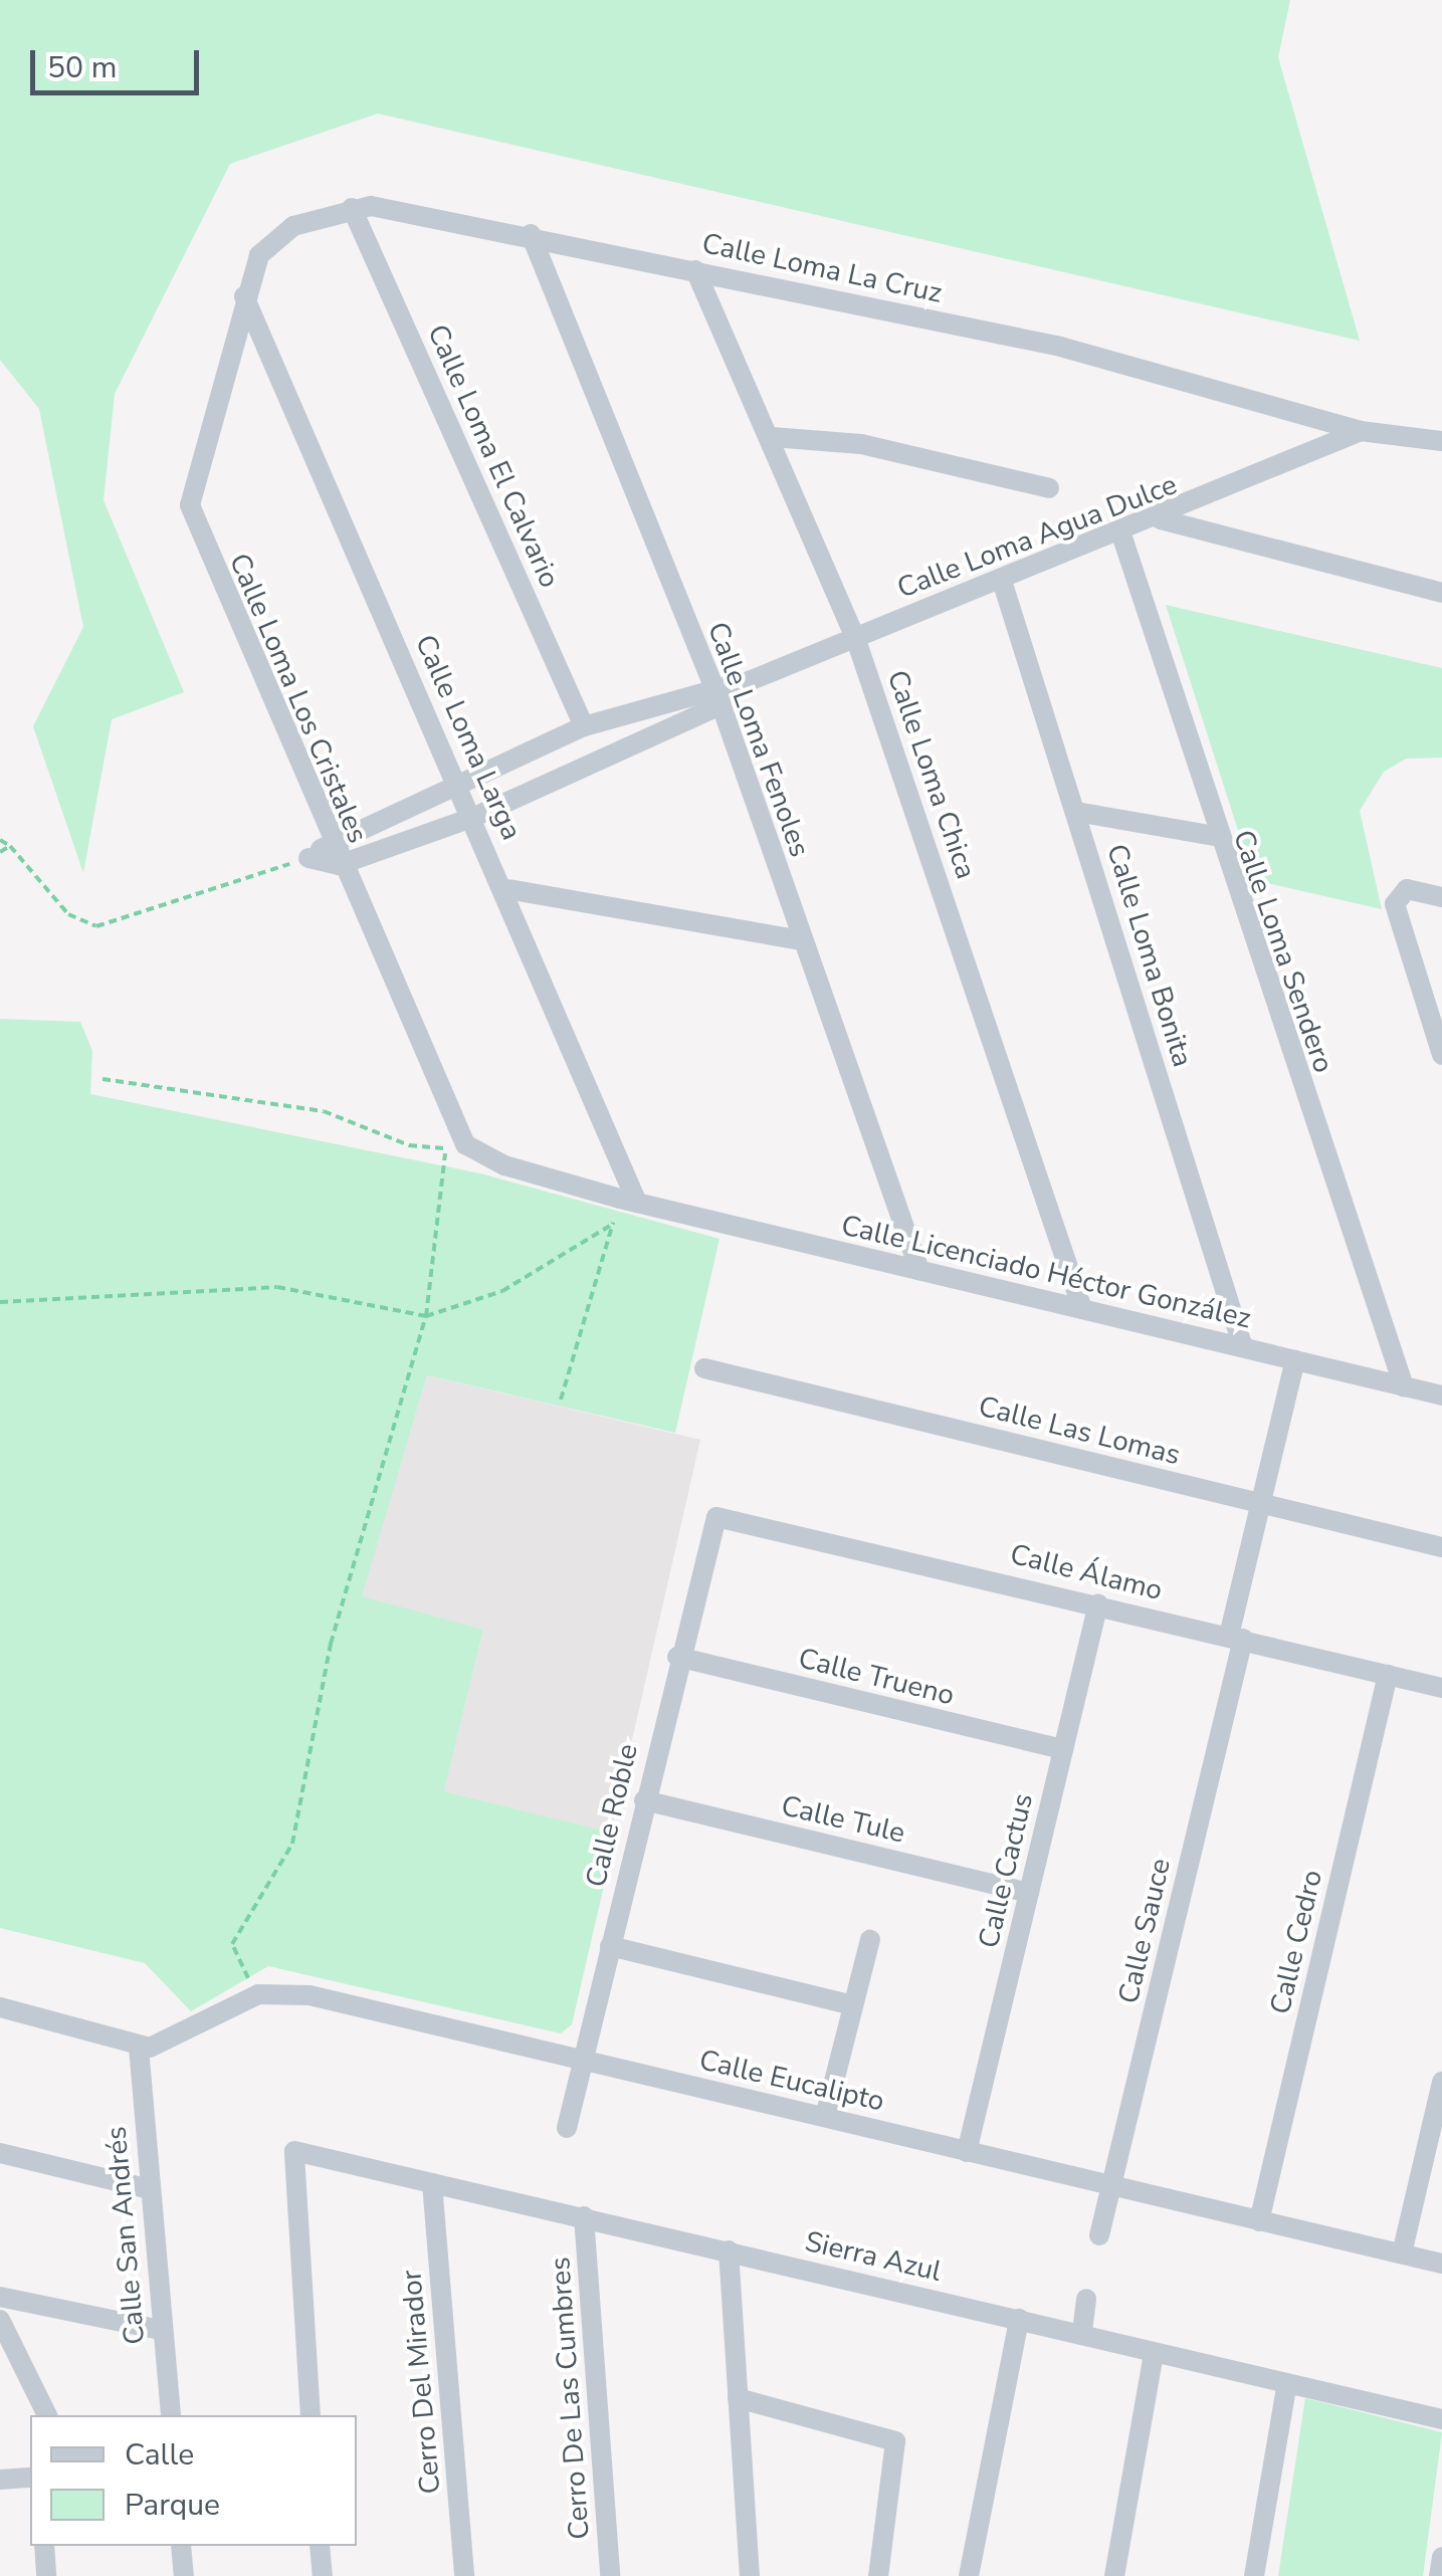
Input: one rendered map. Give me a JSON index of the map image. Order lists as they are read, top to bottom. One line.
{"streets":{"street":["Calle Loma La Cruz","Calle Loma El Calvario","Calle Loma Agua Dulce","Calle Loma Los Cristales","Calle Loma Larga","Calle Loma Fenoles","Calle Loma Chica","Calle Loma Sendero","Calle Loma Bonita","Calle Licenciado Héctor González","Calle Las Lomas","Calle Álamo","Calle Trueno","Calle Roble","Calle Tule","Calle Cactus","Calle Sauce","Calle Cedro","Calle Eucalipto","Calle San Andrés","Sierra Azul","Cerro Del Mirador","Cerro De Las Cumbres"]},"crossings":[["Calle Loma La Cruz","Calle Loma El Calvario"],["Calle Loma La Cruz","Calle Loma Agua Dulce"],["Calle Loma La Cruz","Calle Loma Los Cristales"],["Calle Loma La Cruz","Calle Loma Fenoles"],["Calle Loma La Cruz","Calle Loma Chica"],["Calle Loma El Calvario","Calle Loma Agua Dulce"],["Calle Loma Agua Dulce","Calle Loma Los Cristales"],["Calle Loma Agua Dulce","Calle Loma Larga"],["Calle Loma Agua Dulce","Calle Loma Fenoles"],["Calle Loma Agua Dulce","Calle Loma Chica"],["Calle Loma Agua Dulce","Calle Loma Sendero"],["Calle Loma Agua Dulce","Calle Loma Bonita"],["Calle Loma Los Cristales","Calle Loma Larga"],["Calle Loma Los Cristales","Calle Licenciado Héctor González"],["Calle Loma Larga","Calle Licenciado Héctor González"],["Calle Loma Fenoles","Calle Licenciado Héctor González"],["Calle Loma Chica","Calle Licenciado Héctor González"],["Calle Loma Sendero","Calle Licenciado Héctor González"],["Calle Loma Bonita","Calle Licenciado Héctor González"],["Calle Licenciado Héctor González","Calle Sauce"],["Calle Las Lomas","Calle Sauce"],["Calle Álamo","Calle Roble"],["Calle Álamo","Calle Cactus"],["Calle Álamo","Calle Sauce"],["Calle Álamo","Calle Cedro"],["Calle Trueno","Calle Roble"],["Calle Trueno","Calle Cactus"],["Calle Roble","Calle Tule"],["Calle Roble","Calle Eucalipto"],["Calle Tule","Calle Cactus"],["Calle Cactus","Calle Eucalipto"],["Calle Sauce","Calle Eucalipto"],["Calle Cedro","Calle Eucalipto"],["Calle Eucalipto","Calle San Andrés"],["Sierra Azul","Cerro Del Mirador"],["Sierra Azul","Cerro De Las Cumbres"]],"legend":["Calle","Parque"],"scale_bar":"50 m"}
